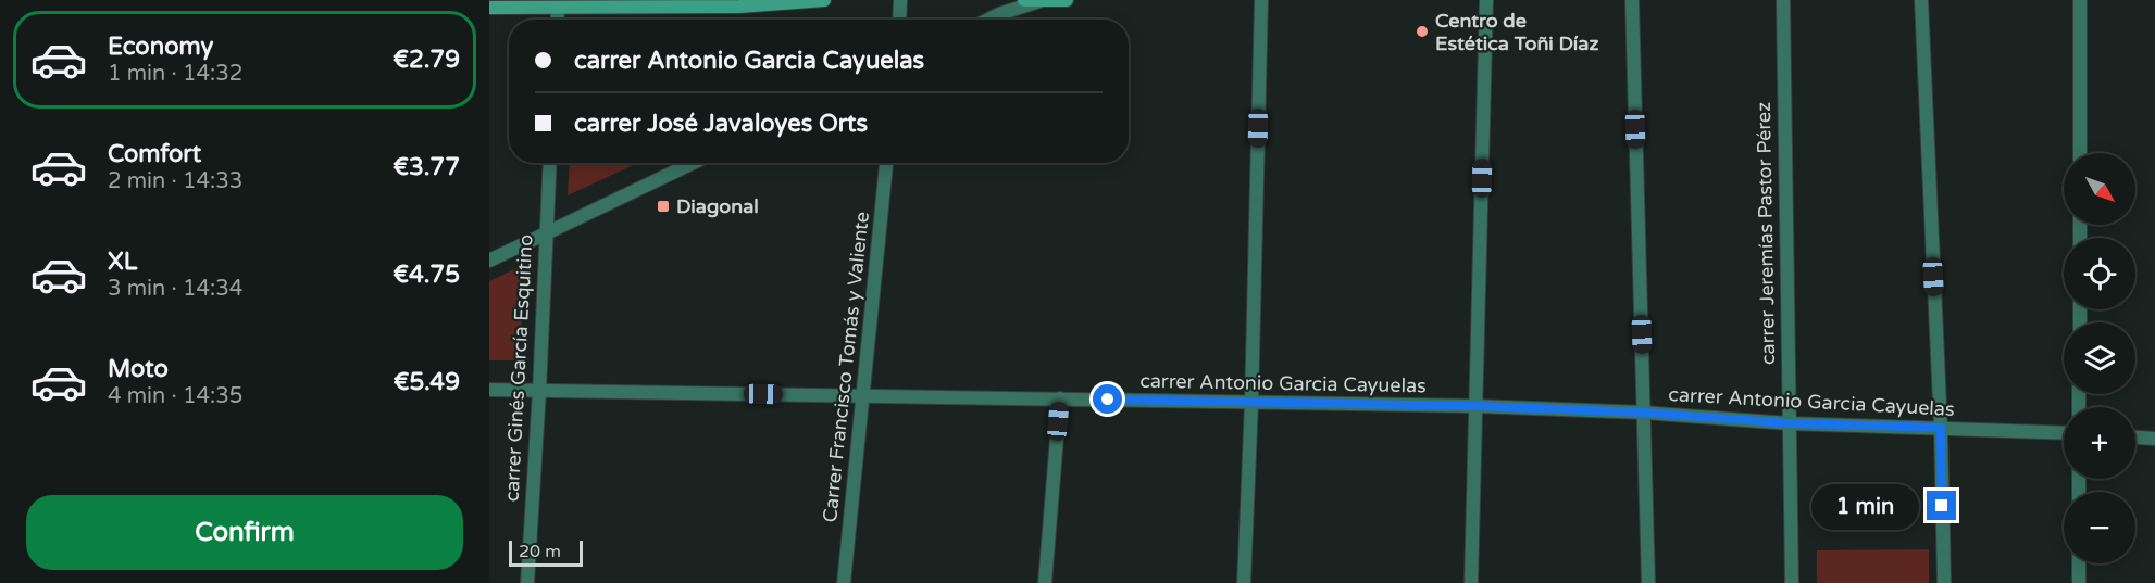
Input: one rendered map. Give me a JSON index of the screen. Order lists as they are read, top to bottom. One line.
{"streets":{"street":["carrer Jeremías Pastor Pérez","Carrer Francisco Tomás y Valiente","carrer Ginés García Esquitino","carrer Antonio Garcia Cayuelas"]},"crossings":[["carrer Jeremías Pastor Pérez","carrer Antonio Garcia Cayuelas"],["Carrer Francisco Tomás y Valiente","carrer Antonio Garcia Cayuelas"],["carrer Ginés García Esquitino","carrer Antonio Garcia Cayuelas"]],"places":{"other":["Centro de Estética Toñi Díaz"],"transit":["Diagonal"]},"scale_bar":"20 m","north":"bottom right","page":{"list":[{"name":"Economy","note":"1 min · 14:32","value":"€2.79"},{"name":"Comfort","note":"2 min · 14:33","value":"€3.77"},{"name":"XL","note":"3 min · 14:34","value":"€4.75"},{"name":"Moto","note":"4 min · 14:35","value":"€5.49"}],"banner":["carrer Antonio Garcia Cayuelas","carrer José Javaloyes Orts"],"map_buttons":["+","−"],"buttons":"Confirm","bubble":"1 min","scale":"20 m"}}
